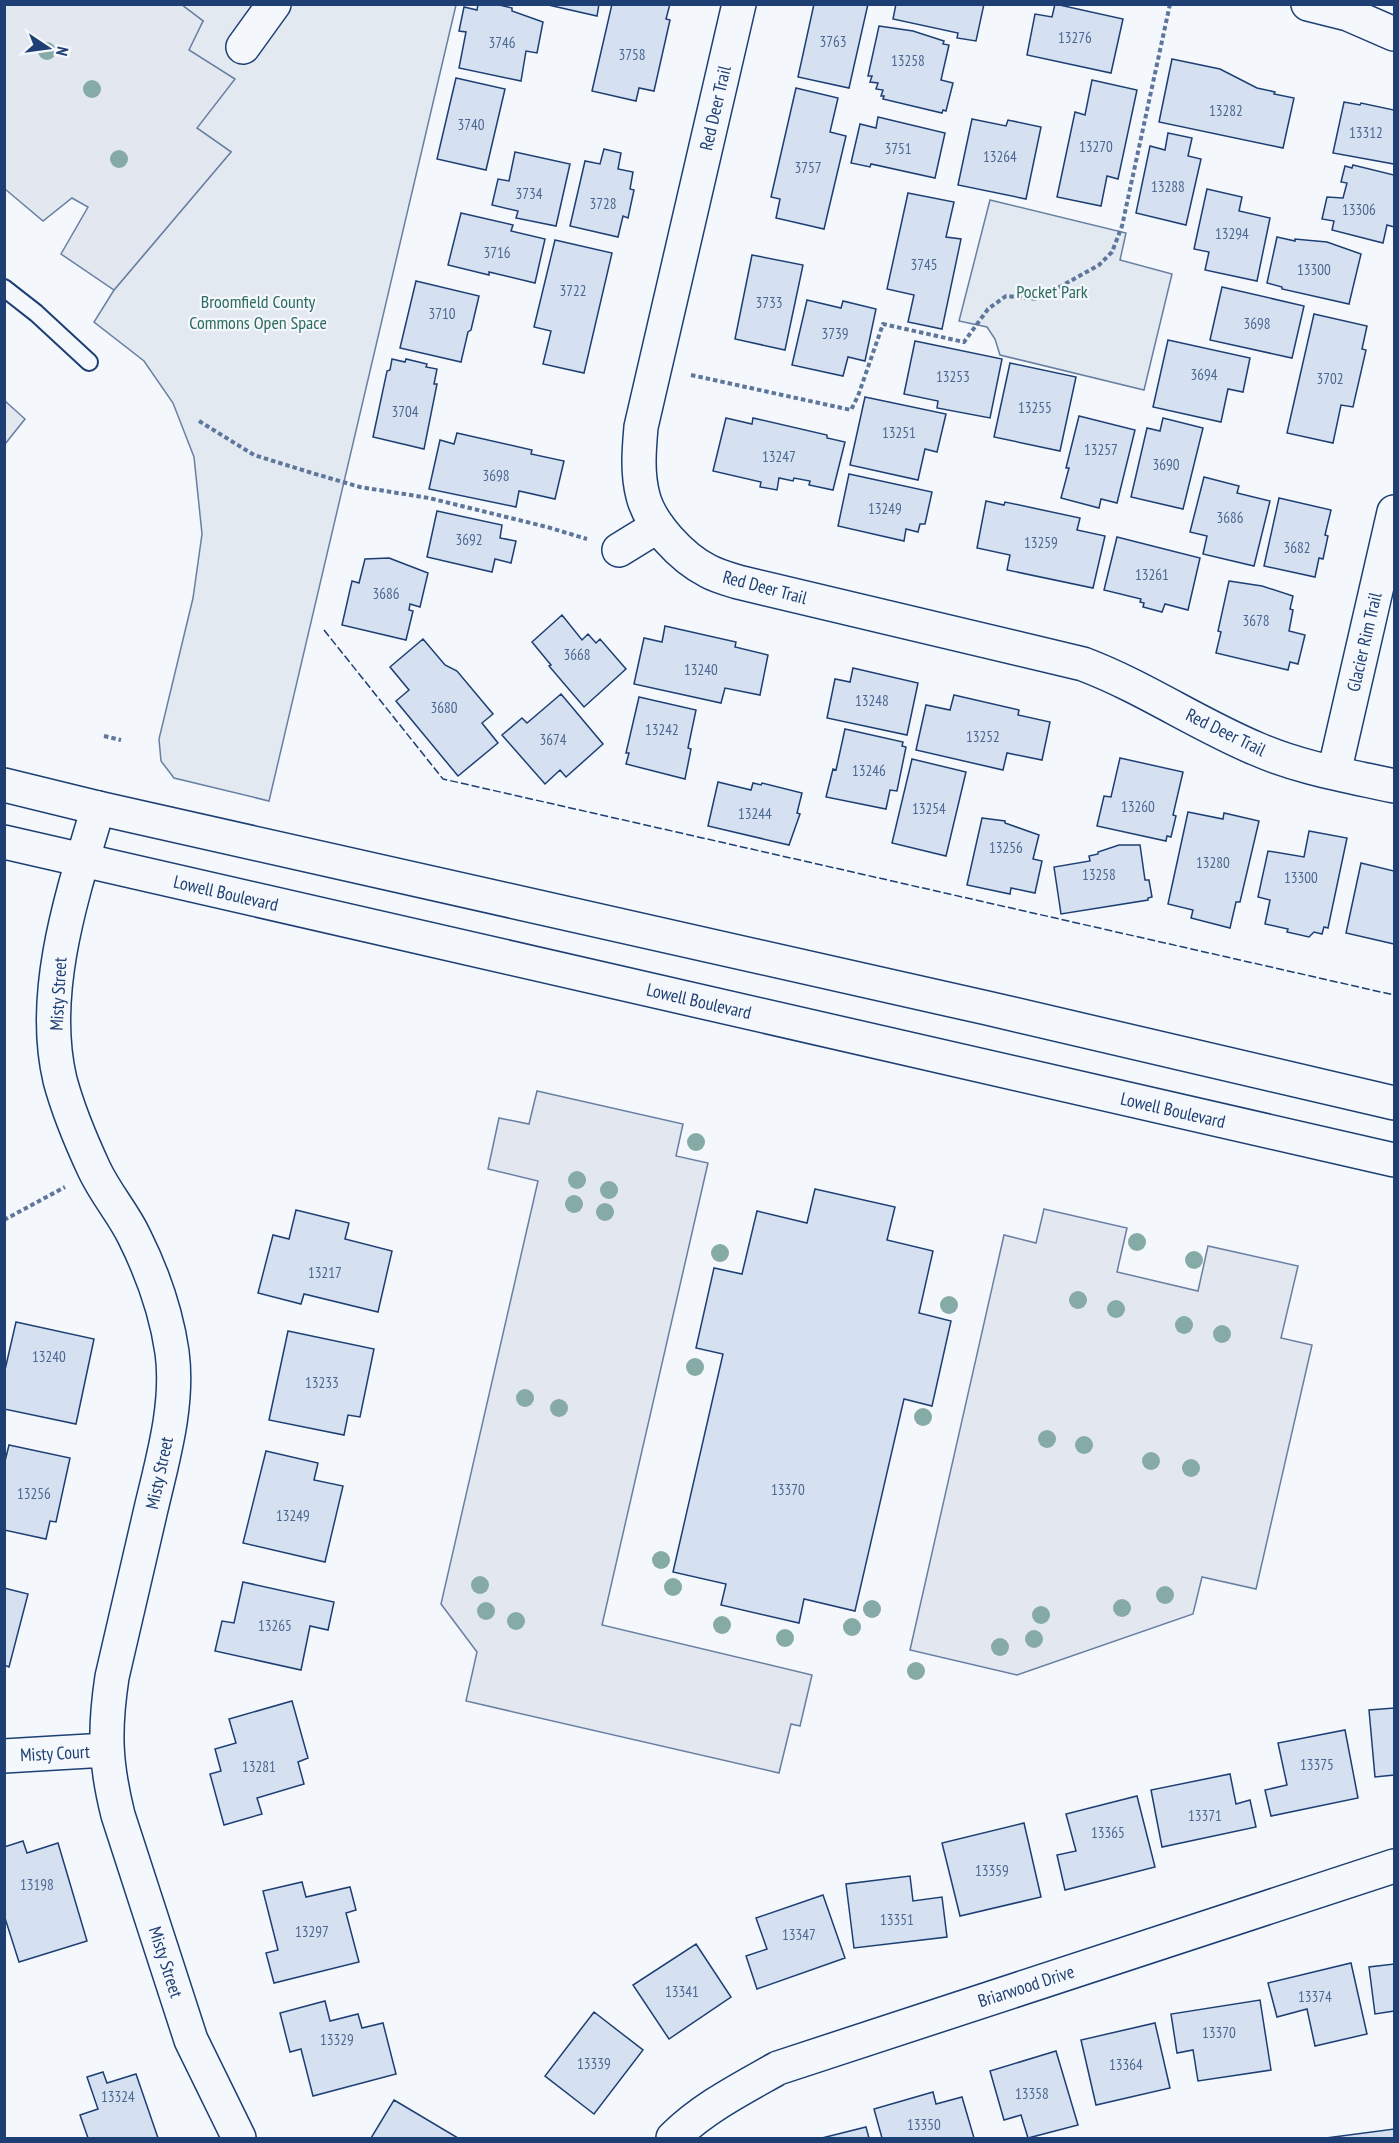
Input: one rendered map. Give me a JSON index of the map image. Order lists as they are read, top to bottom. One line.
{"streets":{"street":["Red Deer Trail","Glacier Rim Trail","Lowell Boulevard","Misty Street","Misty Court","Briarwood Drive"]},"crossings":[["Red Deer Trail","Glacier Rim Trail"],["Lowell Boulevard","Misty Street"],["Misty Street","Misty Court"]],"parks":["Pocket Park","Broomfield County Commons Open Space"],"house_numbers":["13276","3763","3746","3758","13258","13282","3740","13312","13270","3751","13264","3757","13288","3734","3728","13306","13294","3716","3745","13300","3722","3733","3710","3698","3739","3694","13253","3702","13255","3704","13251","13257","13247","3690","3698","13249","3686","3692","13259","3682","13261","3686","3678","3668","13240","13248","3680","13242","13252","3674","13246","13260","13254","13244","13256","13280","13258","13300","13217","13240","13233","13370","13256","13249","13265","13375","13281","13371","13365","13359","13198","13351","13297","13347","13341","13374","13370","13329","13339","13364","13358","13324","13350"],"north":"right"}
